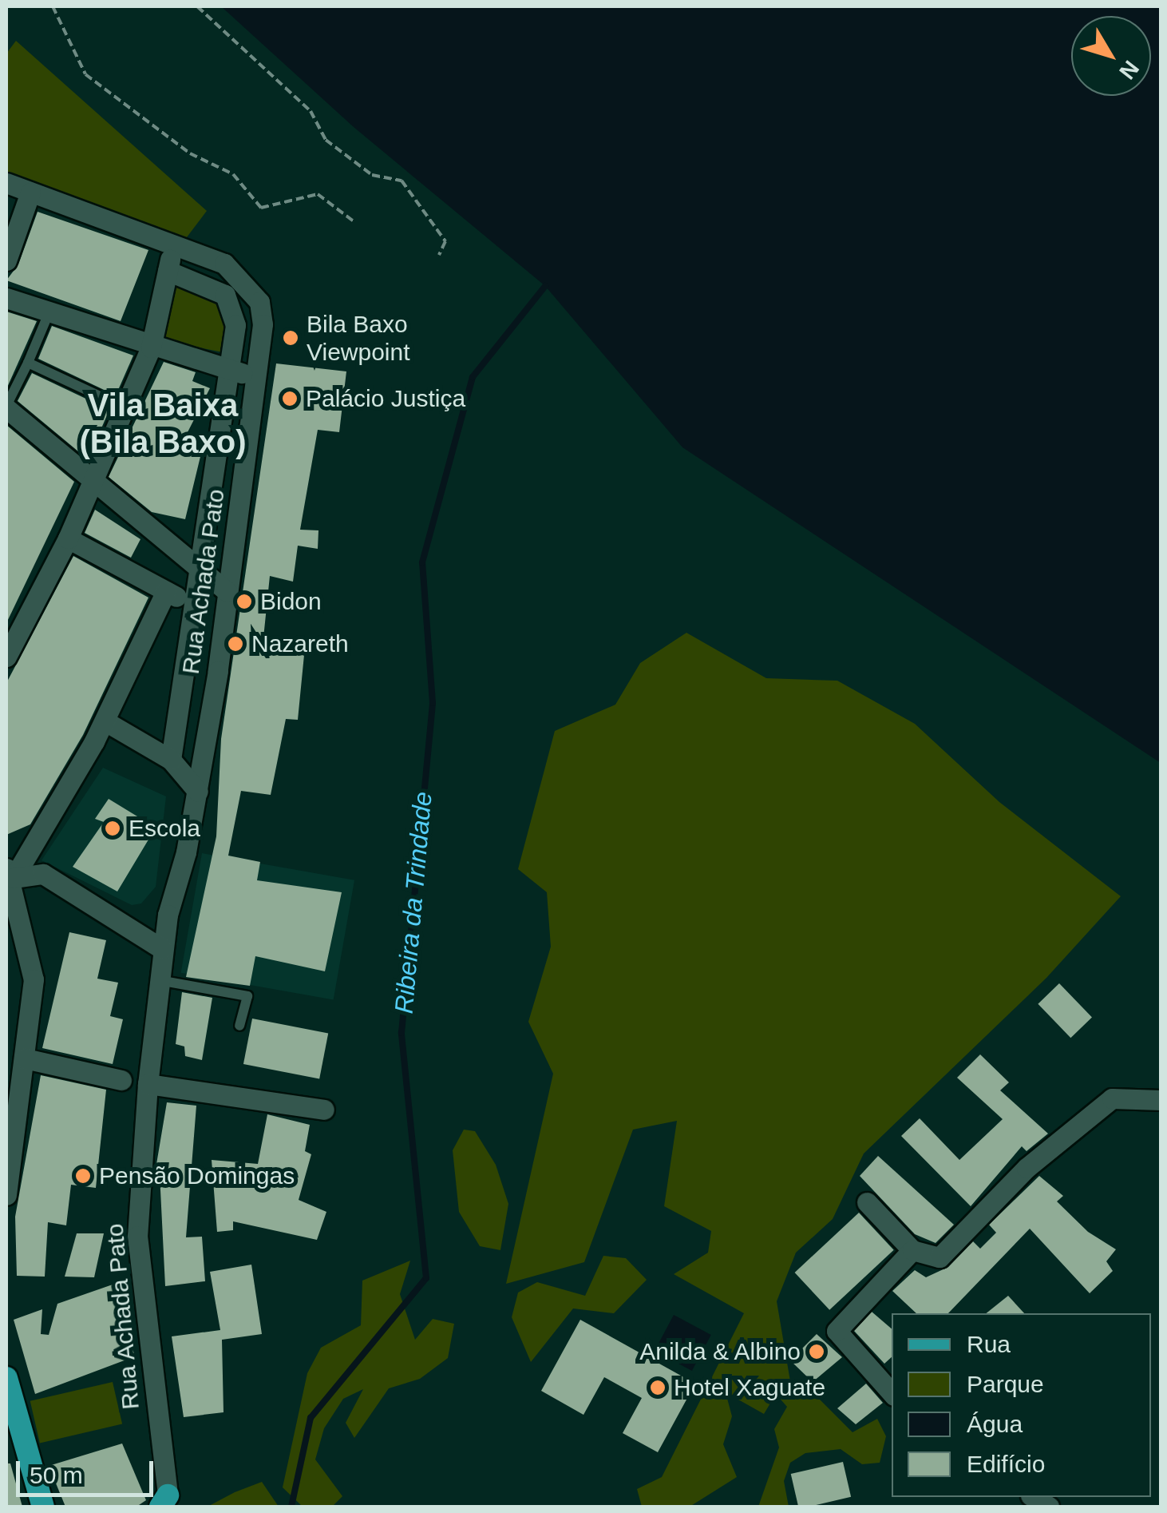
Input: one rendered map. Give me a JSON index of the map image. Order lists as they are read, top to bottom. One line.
{"streets":{"street":["Rua Achada Pato"]},"districts":["Vila Baixa (Bila Baxo)"],"water":["Ribeira da Trindade"],"places":["Bila Baxo Viewpoint","Palácio Justiça","Bidon","Nazareth","Escola","Pensão Domingas","Anilda & Albino","Hotel Xaguate"],"legend":["Rua","Parque","Água","Edifício"],"scale_bar":"50 m","north":"bottom right"}
